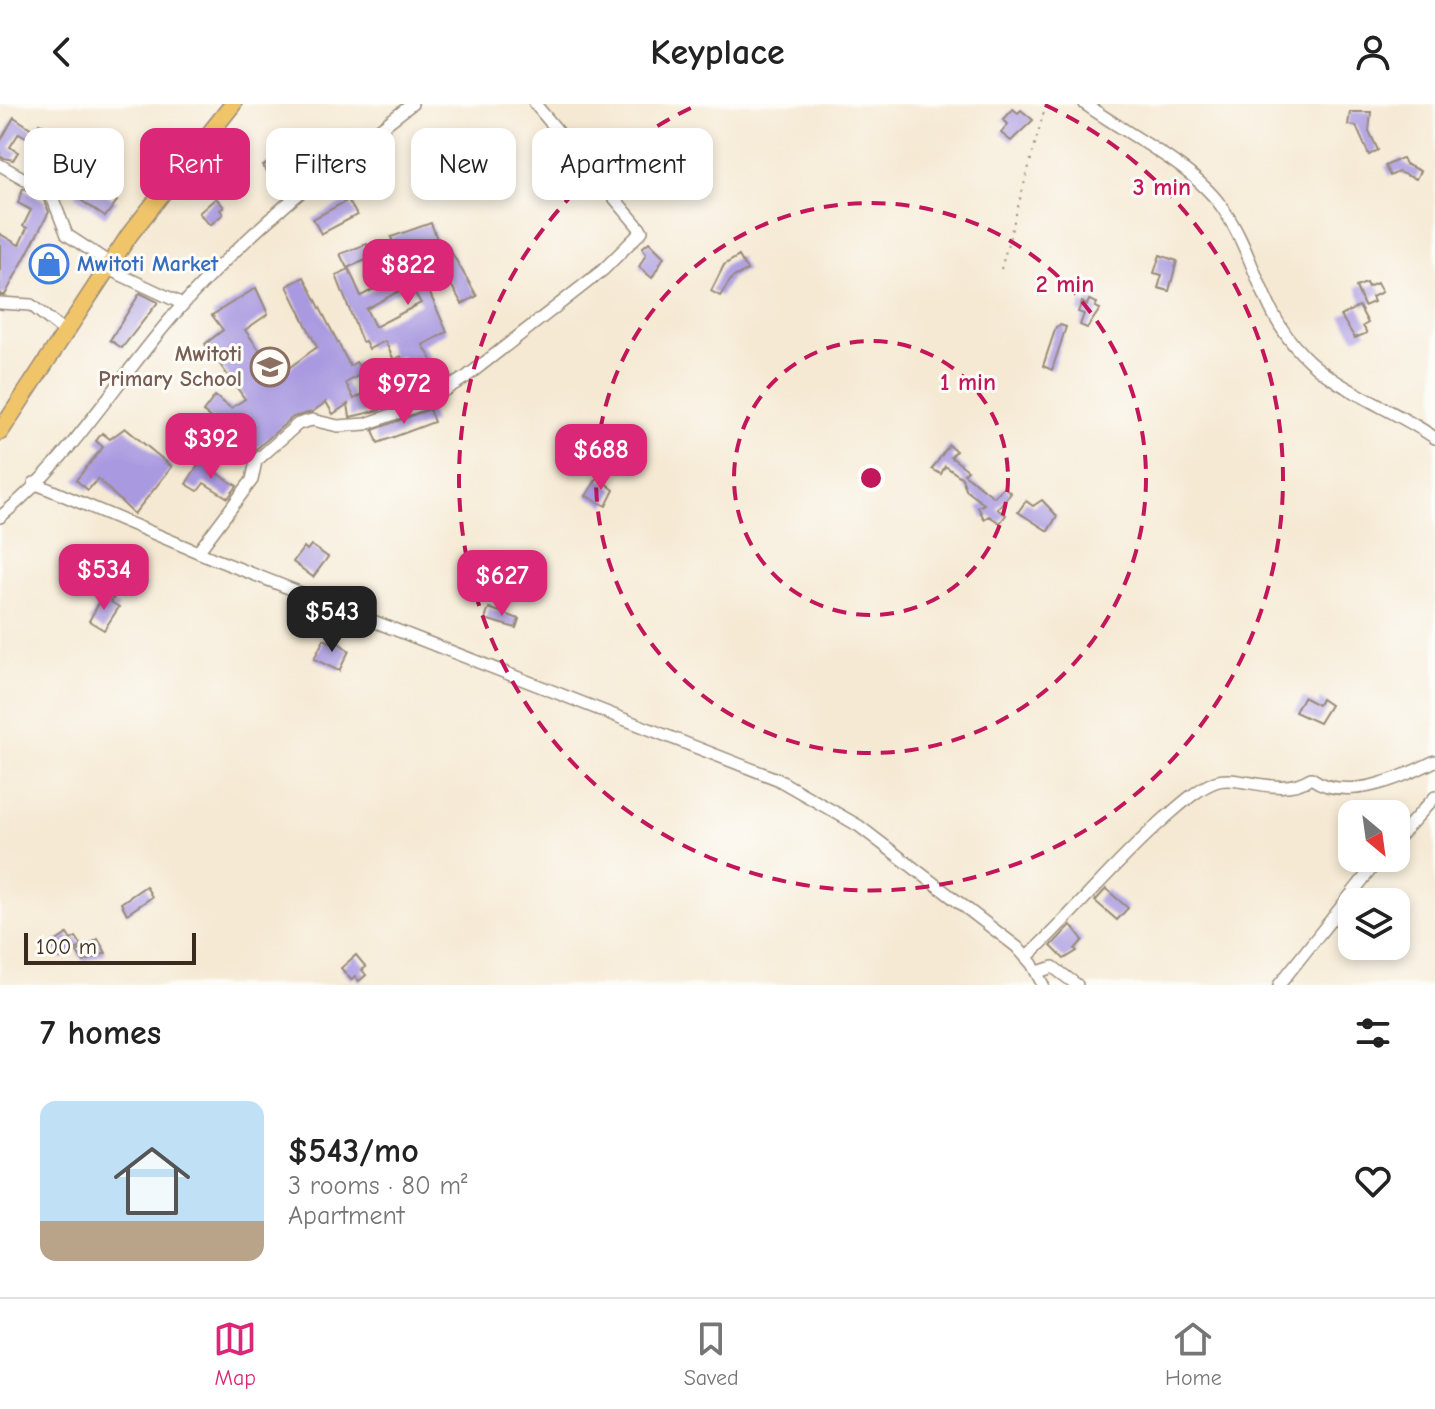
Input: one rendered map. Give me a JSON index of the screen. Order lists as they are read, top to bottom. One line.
{"places":{"shop":["Mwitoti Market"],"school or university":["Mwitoti Primary School"]},"scale_bar":"100 m","north":"bottom right","page":{"header":"Keyplace","chip":["Buy","Rent","Filters","New","Apartment"],"price":["$822","$972","$392","$688","$534","$627","$543"],"scale":"100 m","heading":"7 homes","list":[{"name":"$543/mo","note":"3 rooms · 80 m² · Apartment"}],"tabs":["Map","Saved","Home"]},"rings":["3 min","2 min","1 min"]}
